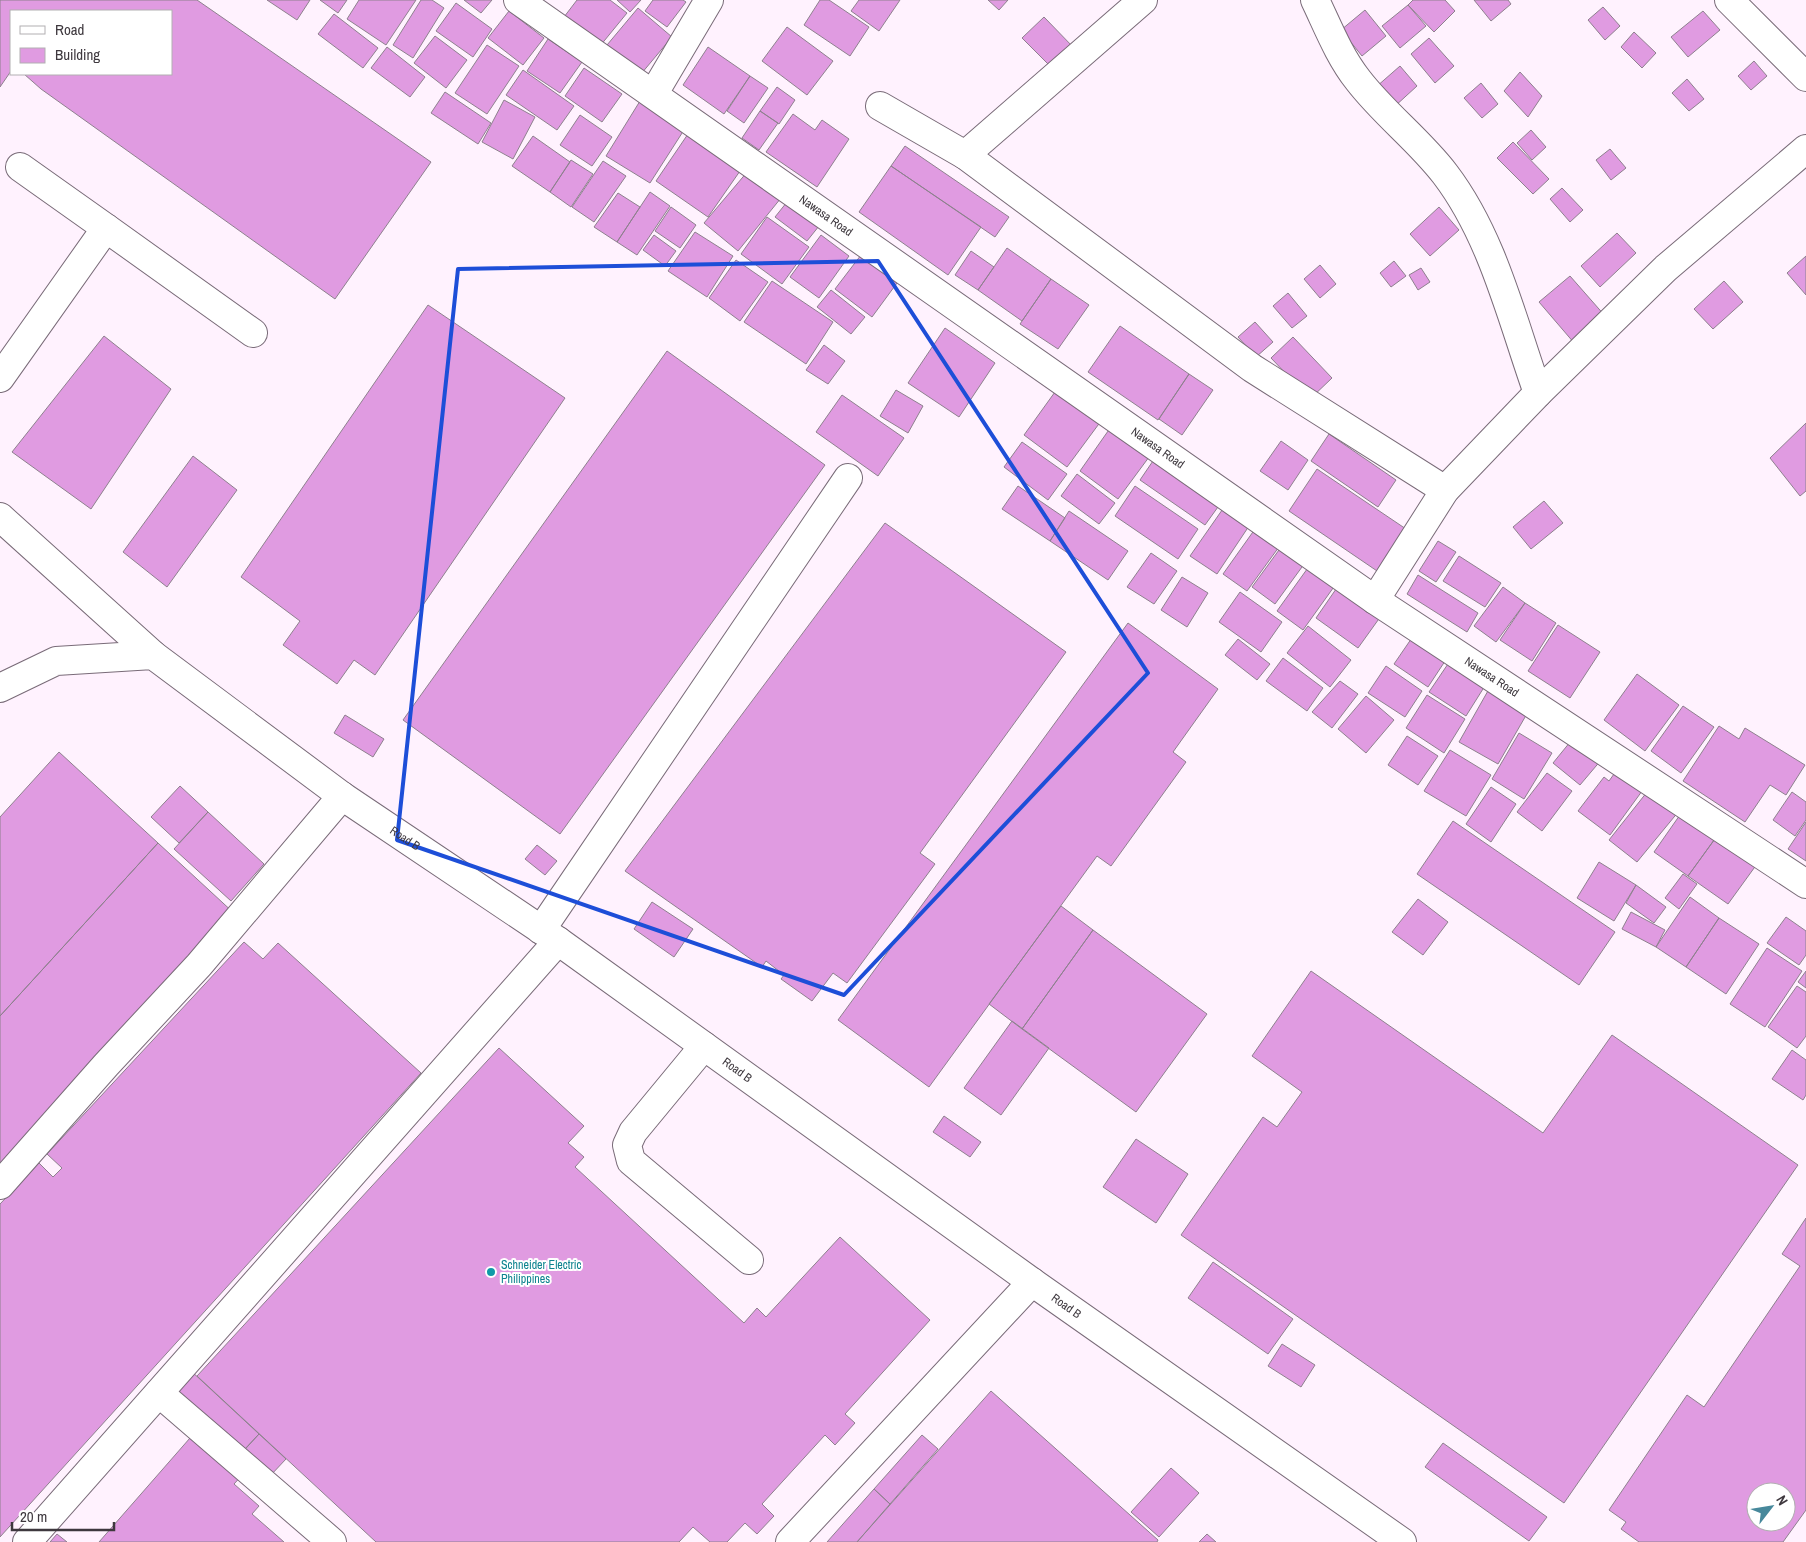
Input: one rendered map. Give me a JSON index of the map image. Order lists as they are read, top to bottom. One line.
{"streets":{"street":["Nawasa Road","Road B"]},"places":["Schneider Electric Philippines"],"legend":["Road","Building"],"scale_bar":"20 m","north":"top right"}
